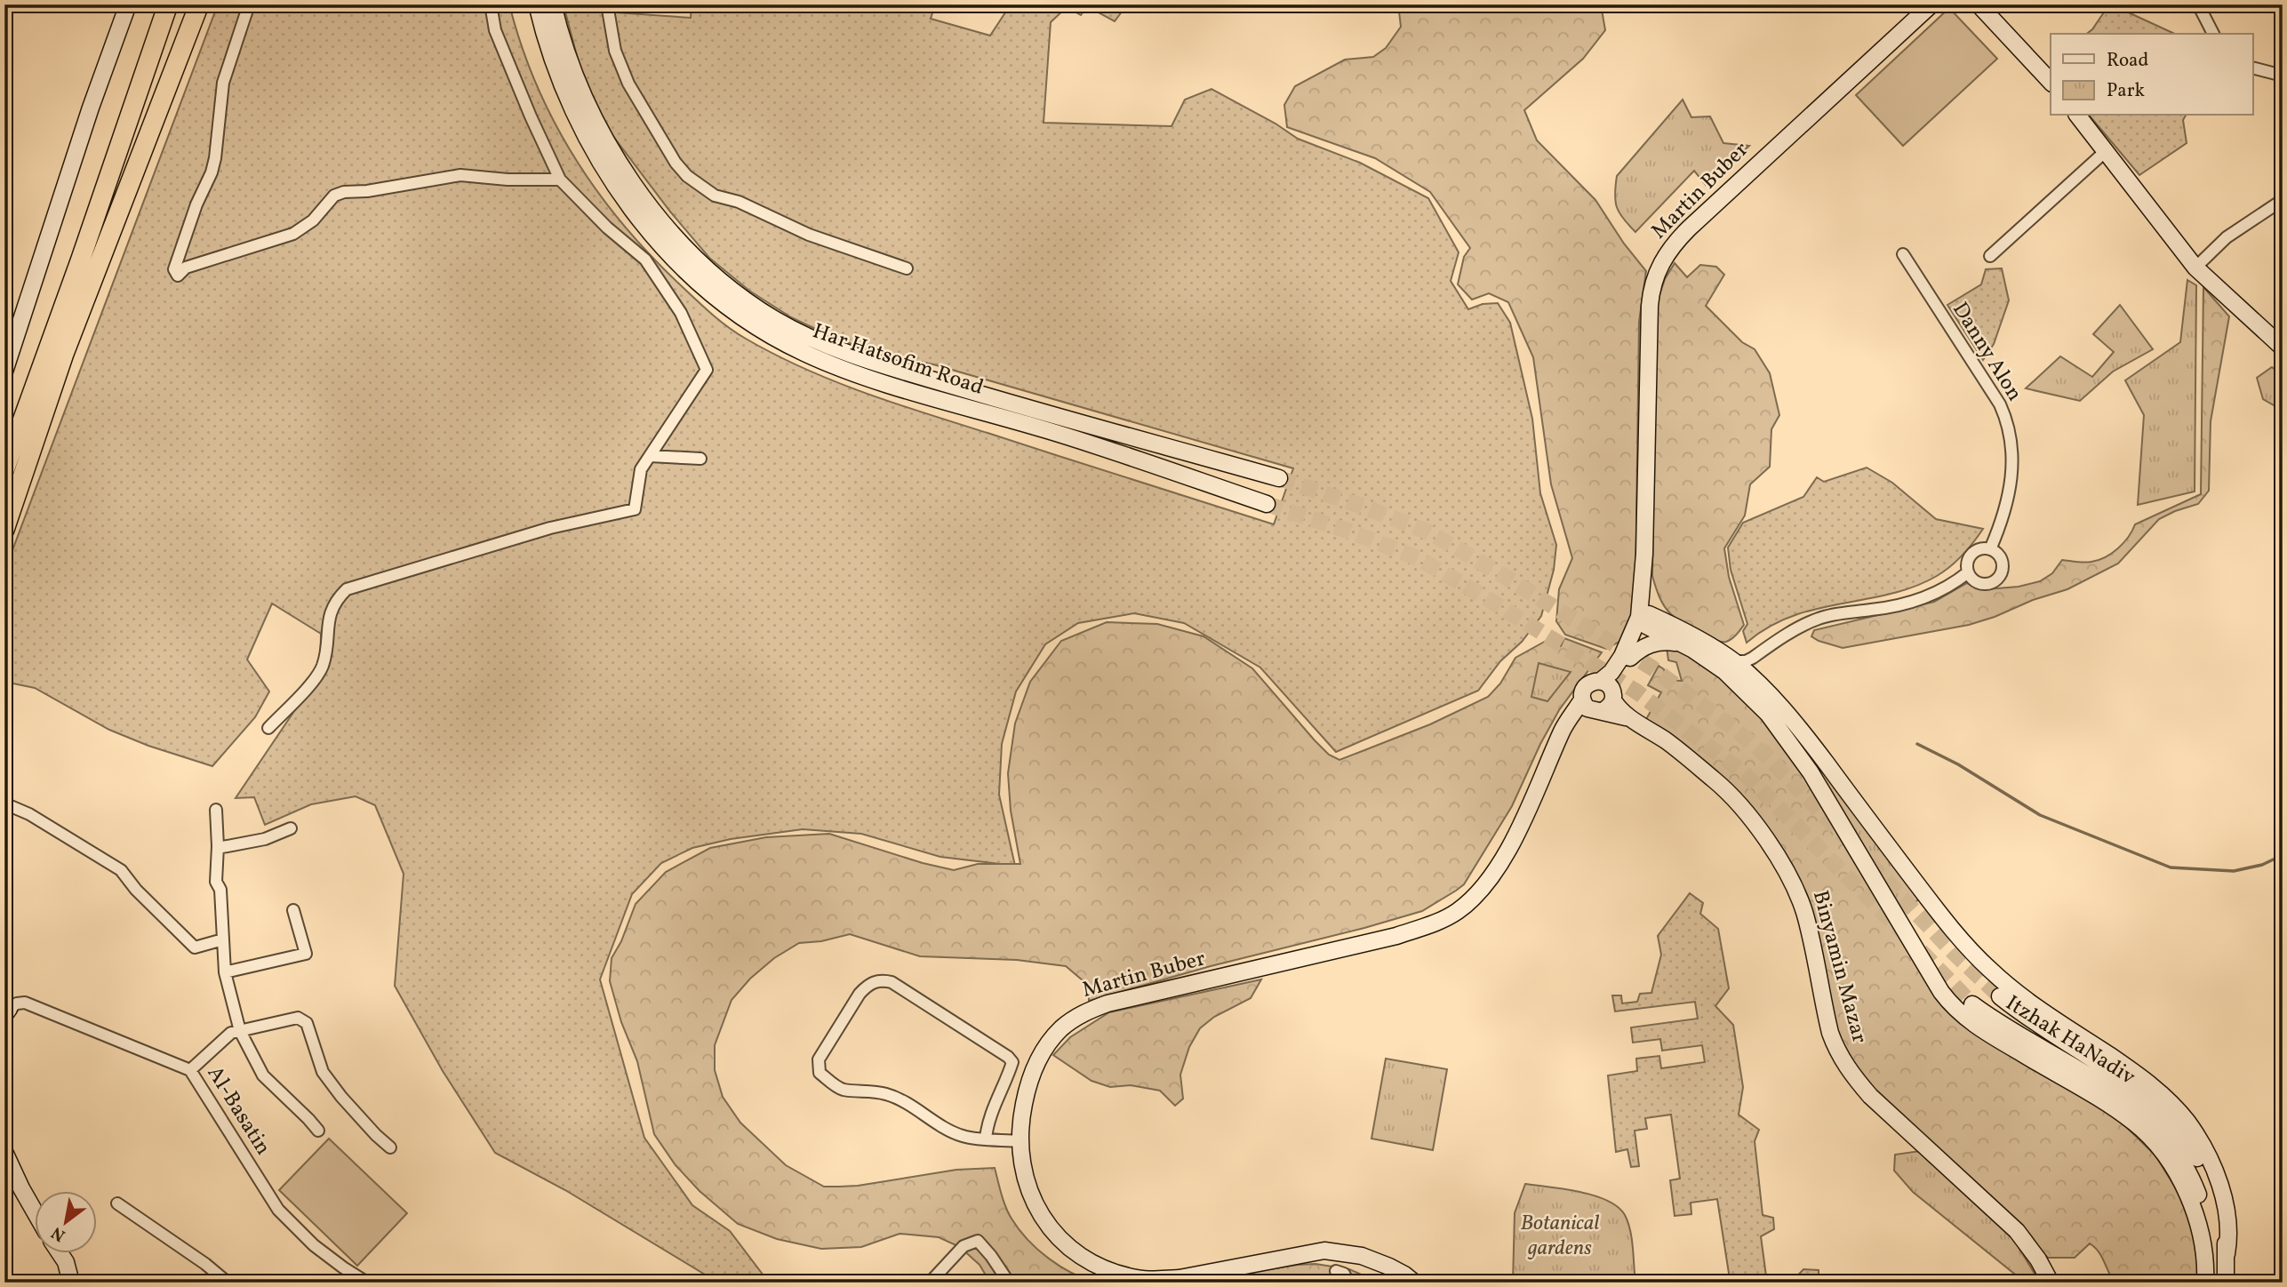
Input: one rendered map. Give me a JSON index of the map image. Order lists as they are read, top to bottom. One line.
{"streets":{"main road":["Martin Buber","Har Hatsofim Road","Binyamin Mazar","Itzhak HaNadiv"],"street":["Danny Alon","Al-Basatin"]},"crossings":[["Martin Buber","Binyamin Mazar"]],"parks":["Botanical gardens"],"legend":["Road","Park"],"north":"bottom left"}
